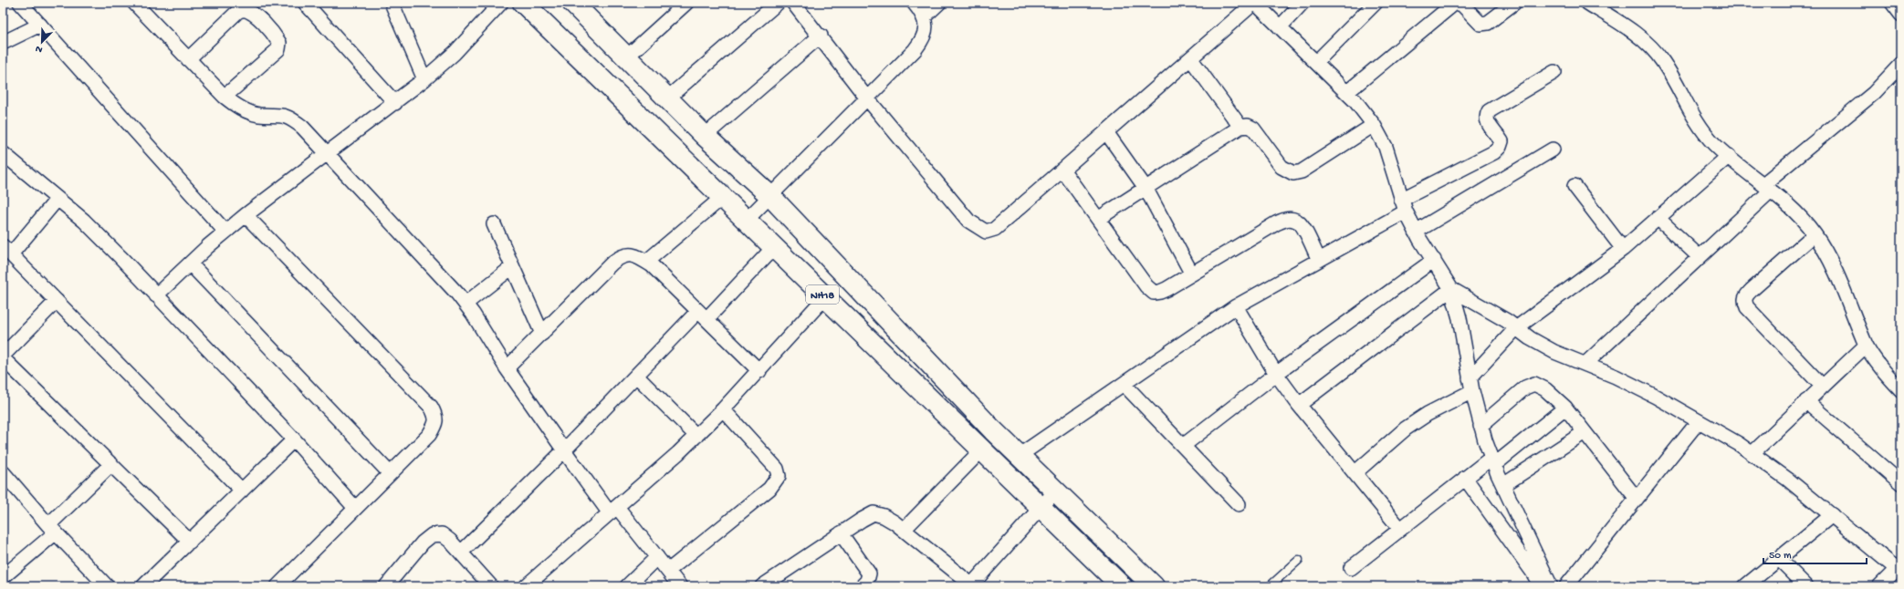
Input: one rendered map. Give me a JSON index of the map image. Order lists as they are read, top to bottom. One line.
{"streets":{"highway":["NH18"]},"scale_bar":"50 m","north":"bottom left"}
